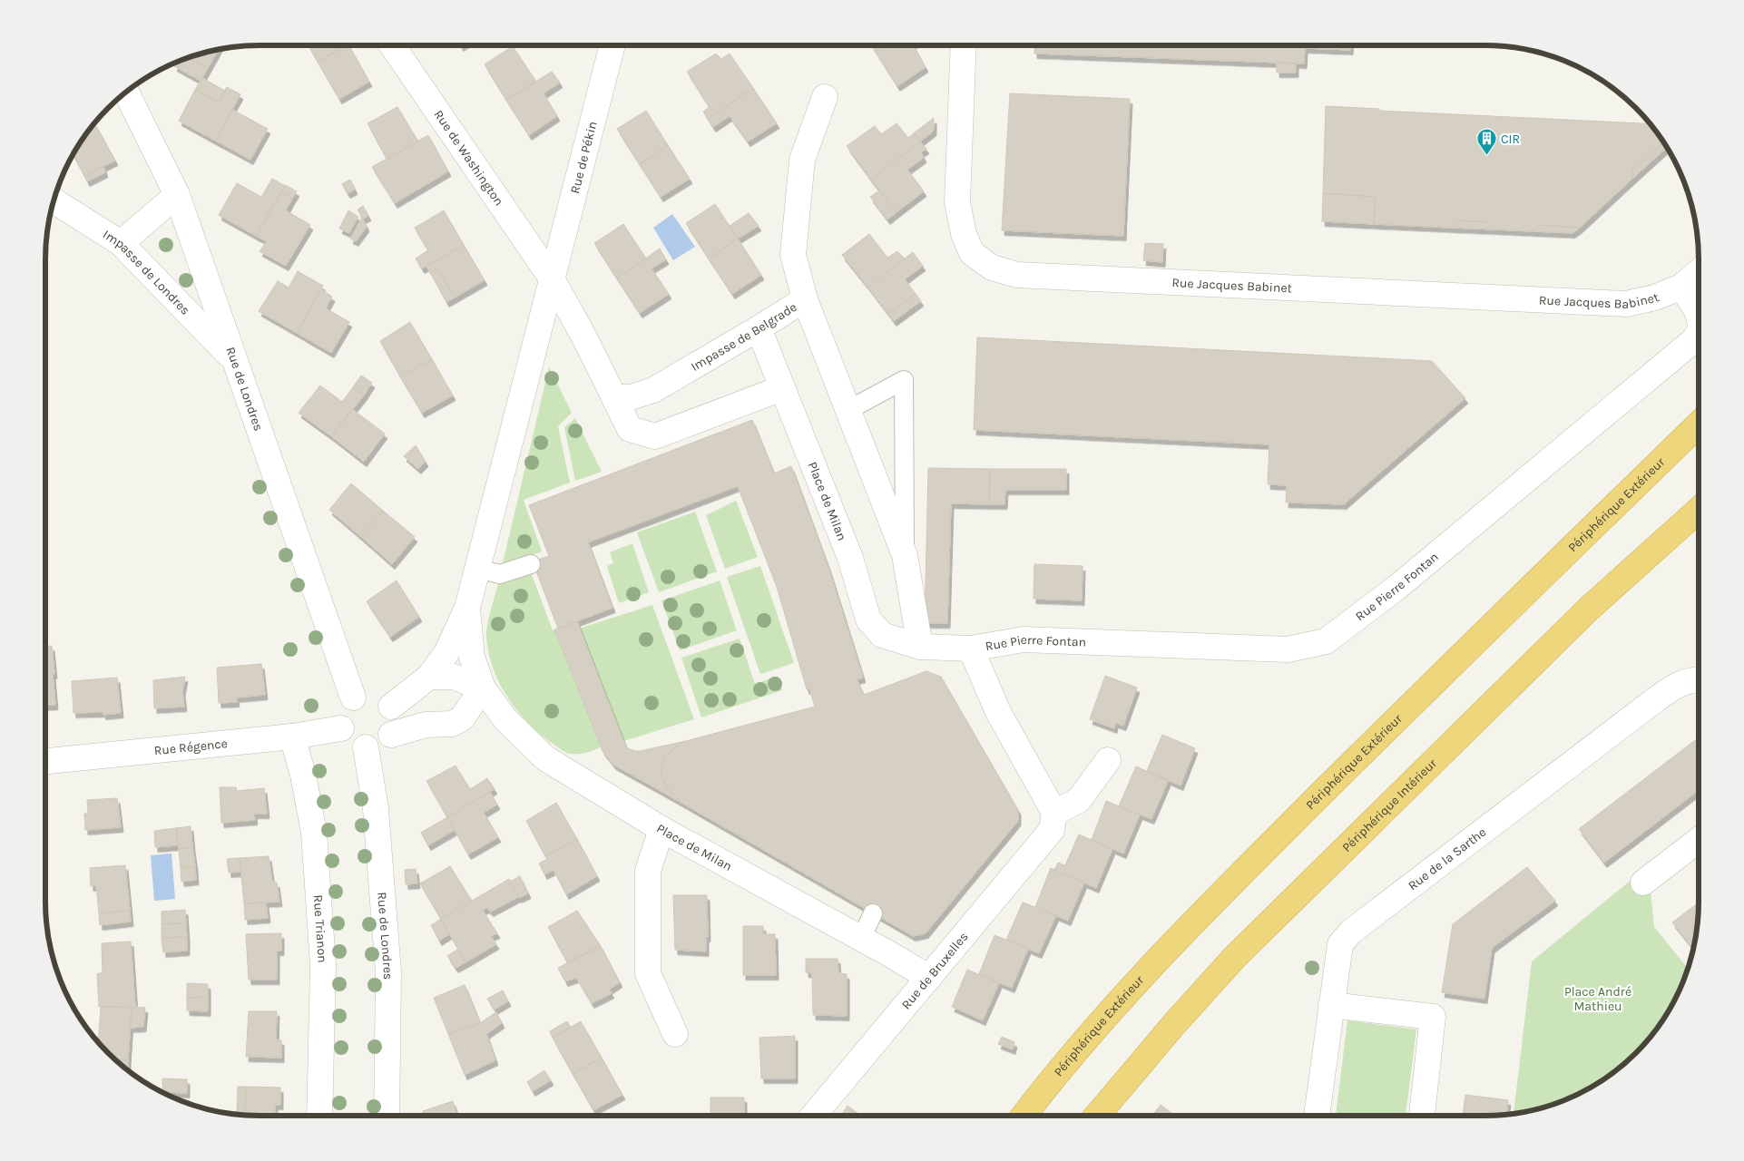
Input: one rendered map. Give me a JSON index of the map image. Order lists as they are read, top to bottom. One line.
{"streets":{"highway":["Périphérique Extérieur","Périphérique Intérieur"],"street":["Rue de Washington","Rue de Pékin","Impasse de Londres","Rue Jacques Babinet","Impasse de Belgrade","Rue de Londres","Place de Milan","Rue Pierre Fontan","Rue Régence","Rue de la Sarthe","Rue Trianon","Rue de Bruxelles"]},"crossings":[["Rue de Washington","Rue de Pékin"],["Rue de Washington","Place de Milan"],["Rue de Pékin","Place de Milan"],["Impasse de Londres","Rue de Londres"],["Rue Jacques Babinet","Rue Pierre Fontan"],["Impasse de Belgrade","Place de Milan"],["Rue de Londres","Place de Milan"],["Rue de Londres","Rue Régence"],["Place de Milan","Rue Pierre Fontan"],["Place de Milan","Rue Régence"],["Place de Milan","Rue de Bruxelles"],["Rue Régence","Rue Trianon"]],"parks":["Place André Mathieu"],"places":{"building":["CIR"]}}
